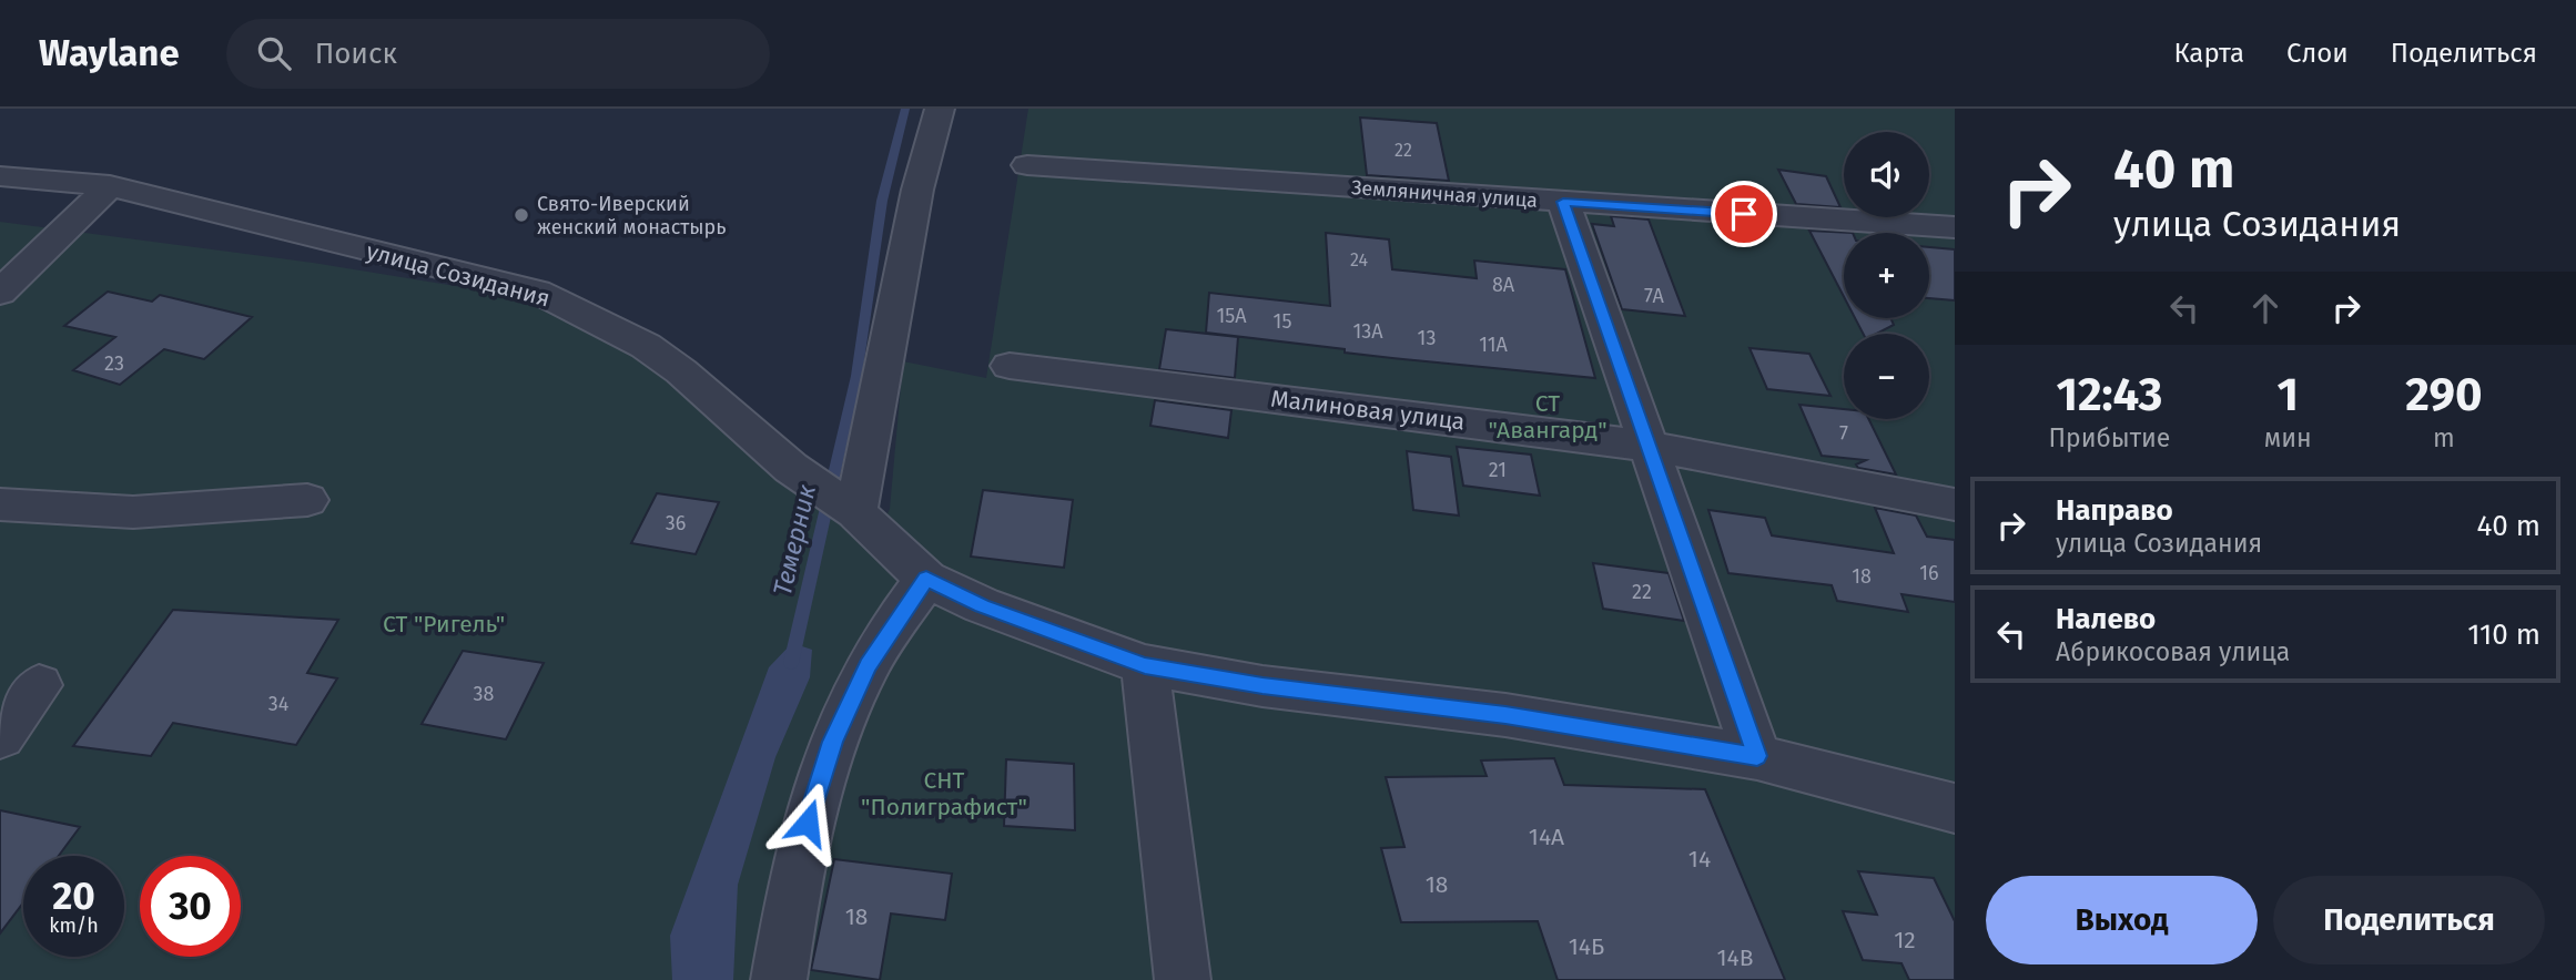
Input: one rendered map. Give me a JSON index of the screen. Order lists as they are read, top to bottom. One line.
{"streets":{"street":["Земляничная улица","улица Созидания","Малиновая улица"]},"water":["Темерник"],"parks":["СТ \"Авангард\"","СТ \"Ригель\"","СНТ \"Полиграфист\""],"places":["Свято-Иверский женский монастырь"],"house_numbers":["22","24","8А","7А","15А","15","13А","13","11А","23","7","21","36","16","18","22","38","34","14А","14","18","18","12","14Б","14В"],"page":{"header":"Waylane","search":"Поиск","nav":["Карта","Слои","Поделиться"],"turn":["40 m","улица Созидания"],"map_buttons":["+","−"],"eta":["12:43","Прибытие","1","мин","290","m"],"list":[{"name":"Направо","note":"улица Созидания","value":"40 m"},{"name":"Налево","note":"Абрикосовая улица","value":"110 m"}],"speed":"20 km/h","limit":"30","buttons":["Выход","Поделиться"]}}
